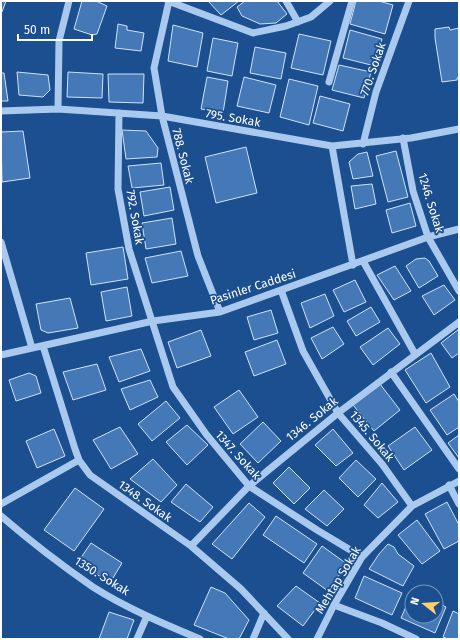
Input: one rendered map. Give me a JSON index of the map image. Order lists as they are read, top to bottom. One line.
{"streets":{"street":["770. Sokak","795. Sokak","788. Sokak","1246. Sokak","792. Sokak","Pasinler Caddesi","1346. Sokak","1345. Sokak","1347. Sokak","1348. Sokak","1350. Sokak","Mehtap Sokak"]},"crossings":[["770. Sokak","795. Sokak"],["795. Sokak","788. Sokak"],["795. Sokak","1246. Sokak"],["795. Sokak","792. Sokak"],["788. Sokak","Pasinler Caddesi"],["1246. Sokak","Pasinler Caddesi"],["792. Sokak","Pasinler Caddesi"],["792. Sokak","1347. Sokak"],["Pasinler Caddesi","1345. Sokak"],["Pasinler Caddesi","1347. Sokak"],["Pasinler Caddesi","1348. Sokak"],["1346. Sokak","1345. Sokak"],["1346. Sokak","1347. Sokak"],["1346. Sokak","1348. Sokak"],["1345. Sokak","Mehtap Sokak"],["1347. Sokak","Mehtap Sokak"]],"scale_bar":"50 m","north":"left"}
